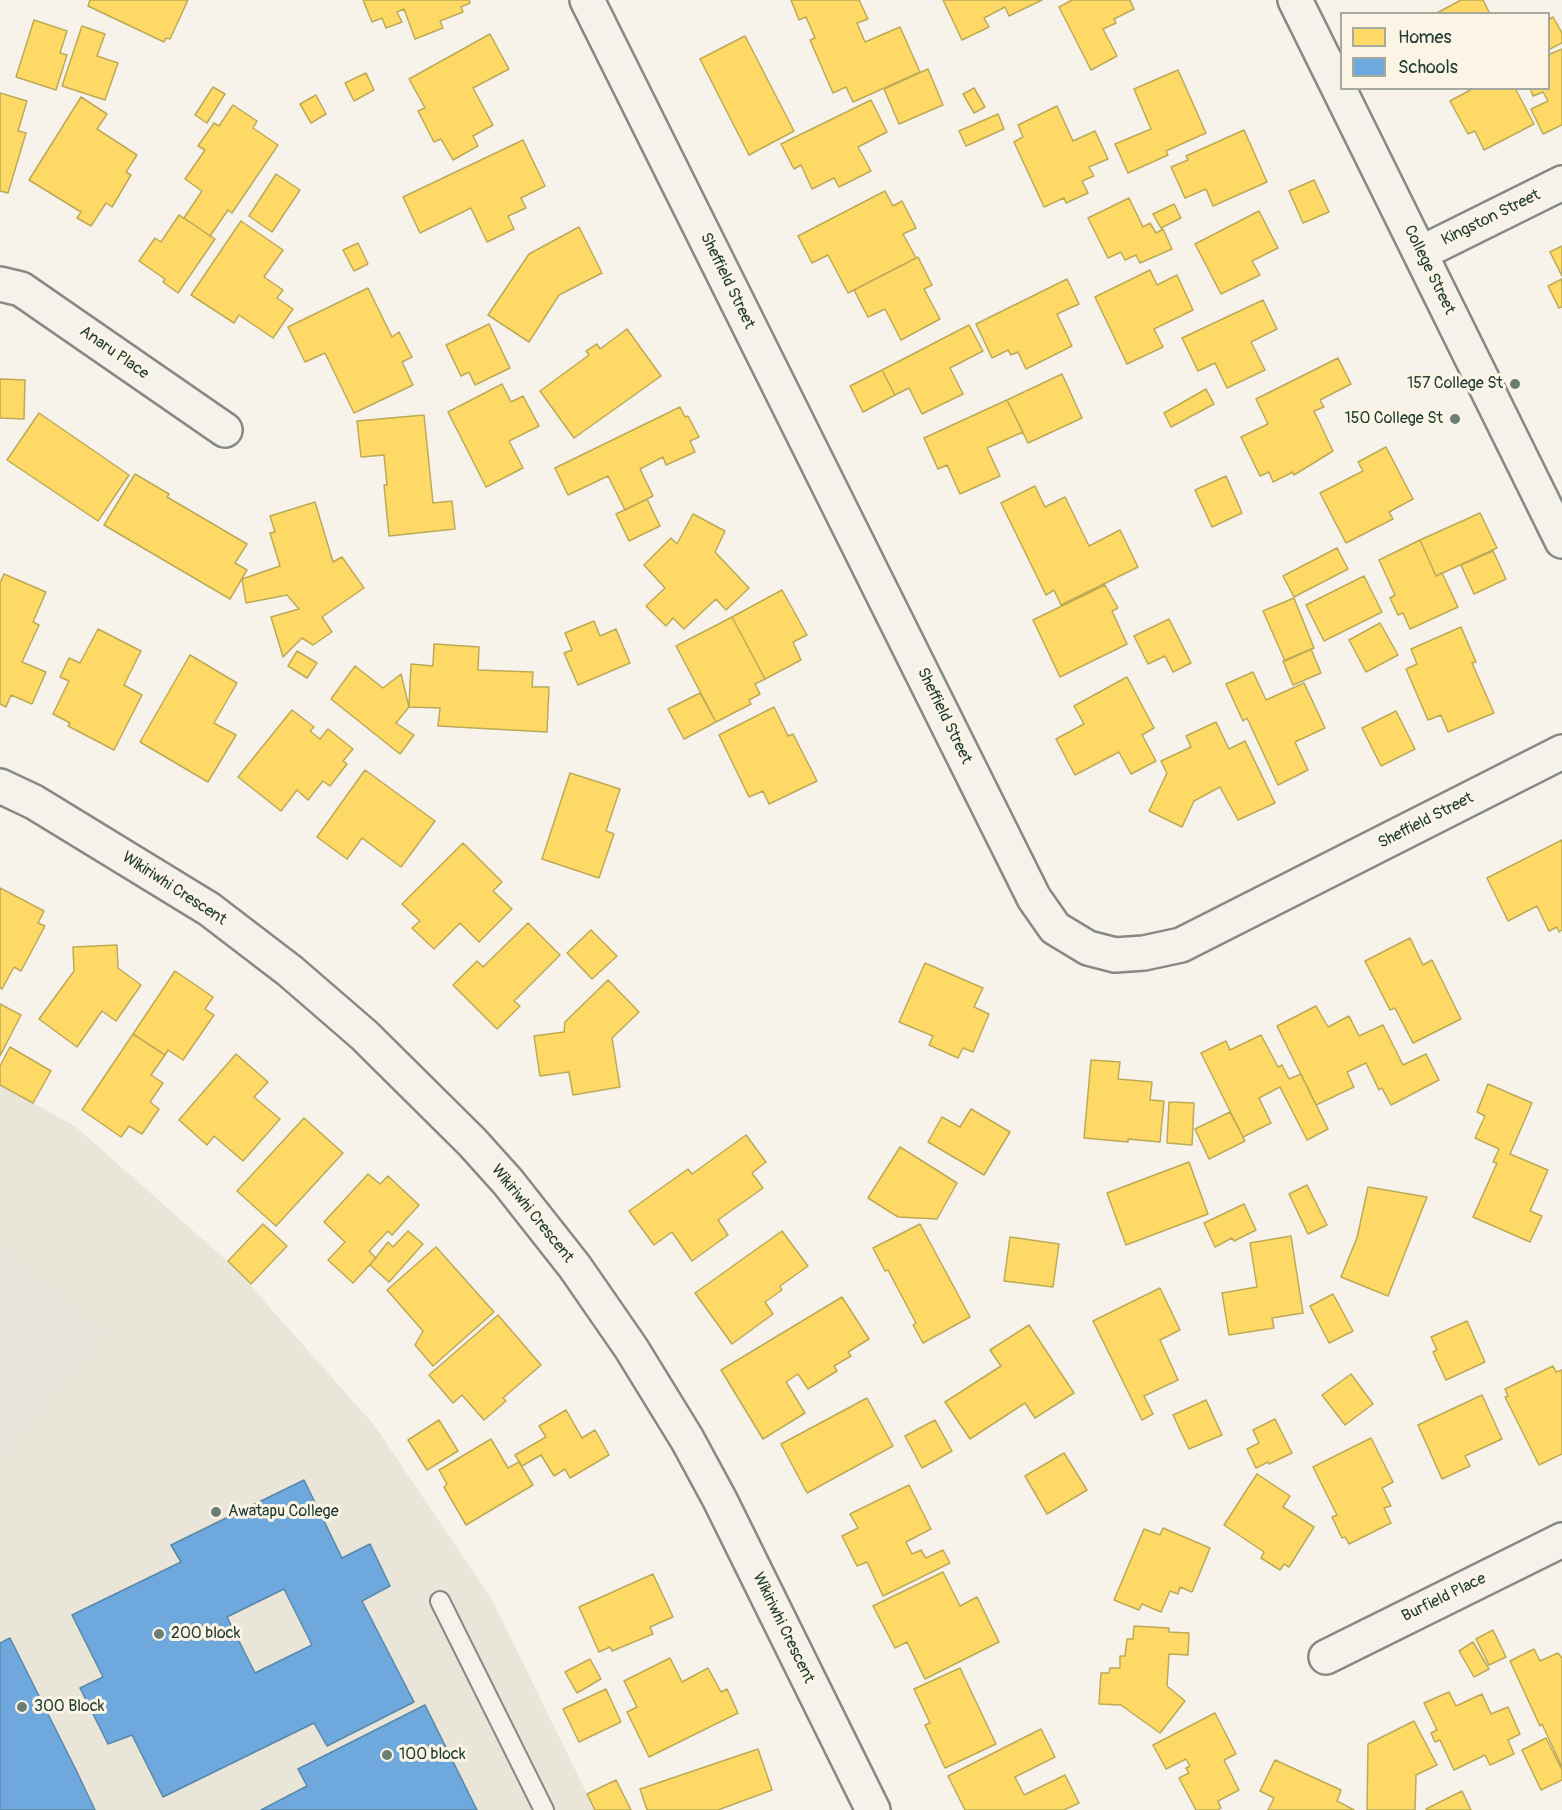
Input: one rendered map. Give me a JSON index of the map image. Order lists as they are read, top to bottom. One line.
{"streets":{"street":["Kingston Street","College Street","Sheffield Street","Anaru Place","Wikiriwhi Crescent","Burfield Place"]},"crossings":[["Kingston Street","College Street"]],"places":["157 College St","150 College St","Awatapu College","200 block","300 Block","100 block"],"legend":["Homes","Schools"]}
